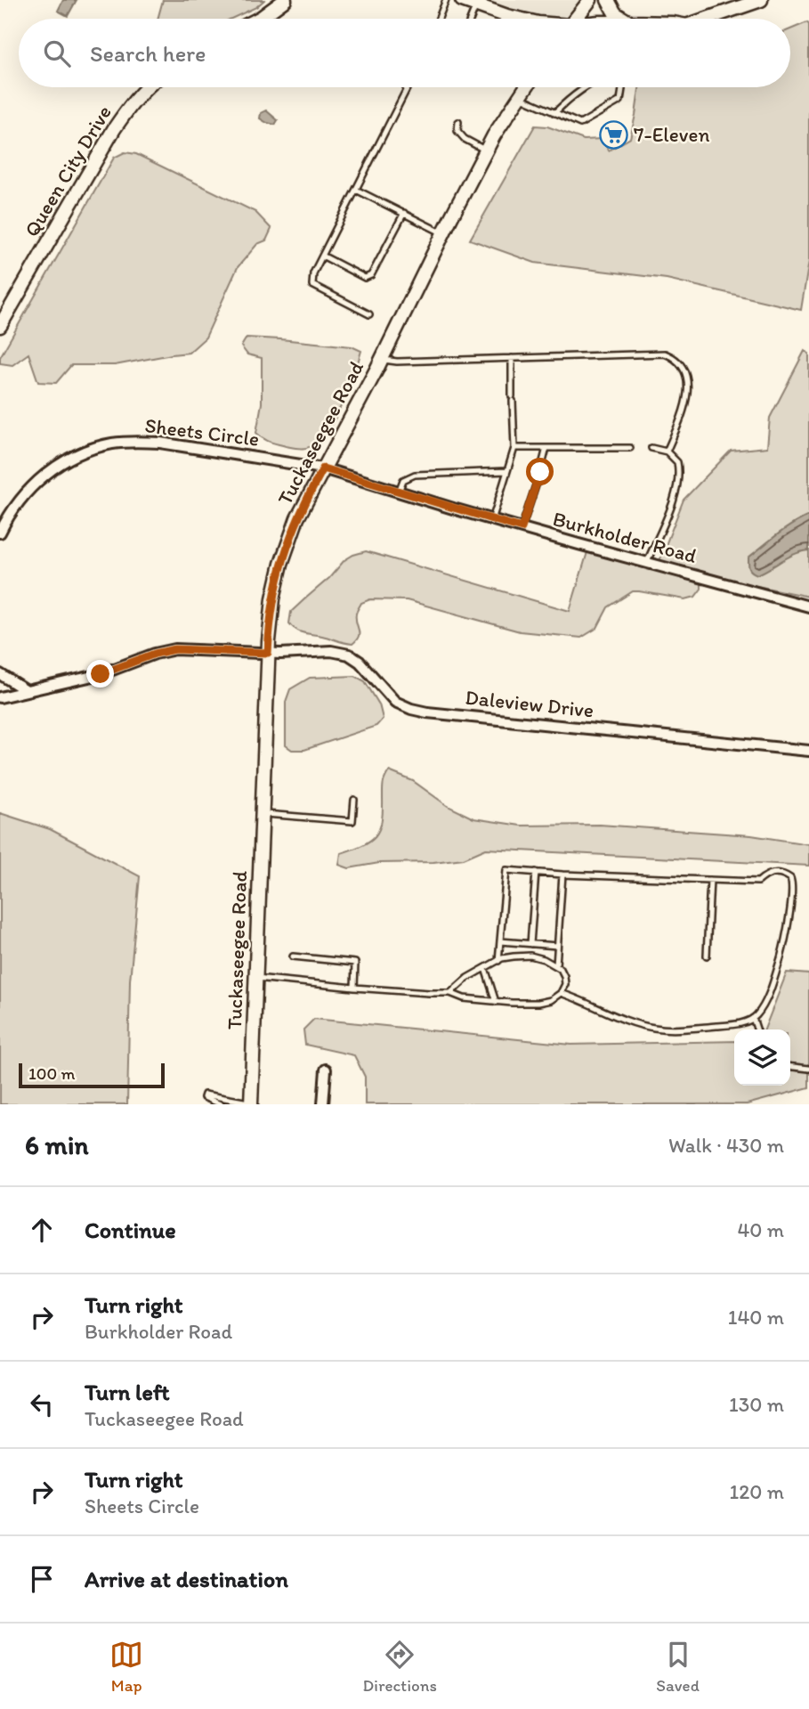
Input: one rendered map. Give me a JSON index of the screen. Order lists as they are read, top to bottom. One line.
{"streets":{"street":["Queen City Drive","Sheets Circle","Tuckaseegee Road","Burkholder Road","Daleview Drive"]},"crossings":[["Sheets Circle","Tuckaseegee Road"],["Sheets Circle","Burkholder Road"],["Tuckaseegee Road","Burkholder Road"],["Tuckaseegee Road","Daleview Drive"]],"places":{"supermarket":["7-Eleven"]},"scale_bar":"100 m","page":{"search":"Search here","scale":"100 m","heading":["6 min","Walk · 430 m"],"list":[["Continue","40 m"],["Turn right","Burkholder Road","140 m"],["Turn left","Tuckaseegee Road","130 m"],["Turn right","Sheets Circle","120 m"],"Arrive at destination"],"nav":["Map","Directions","Saved"]}}
